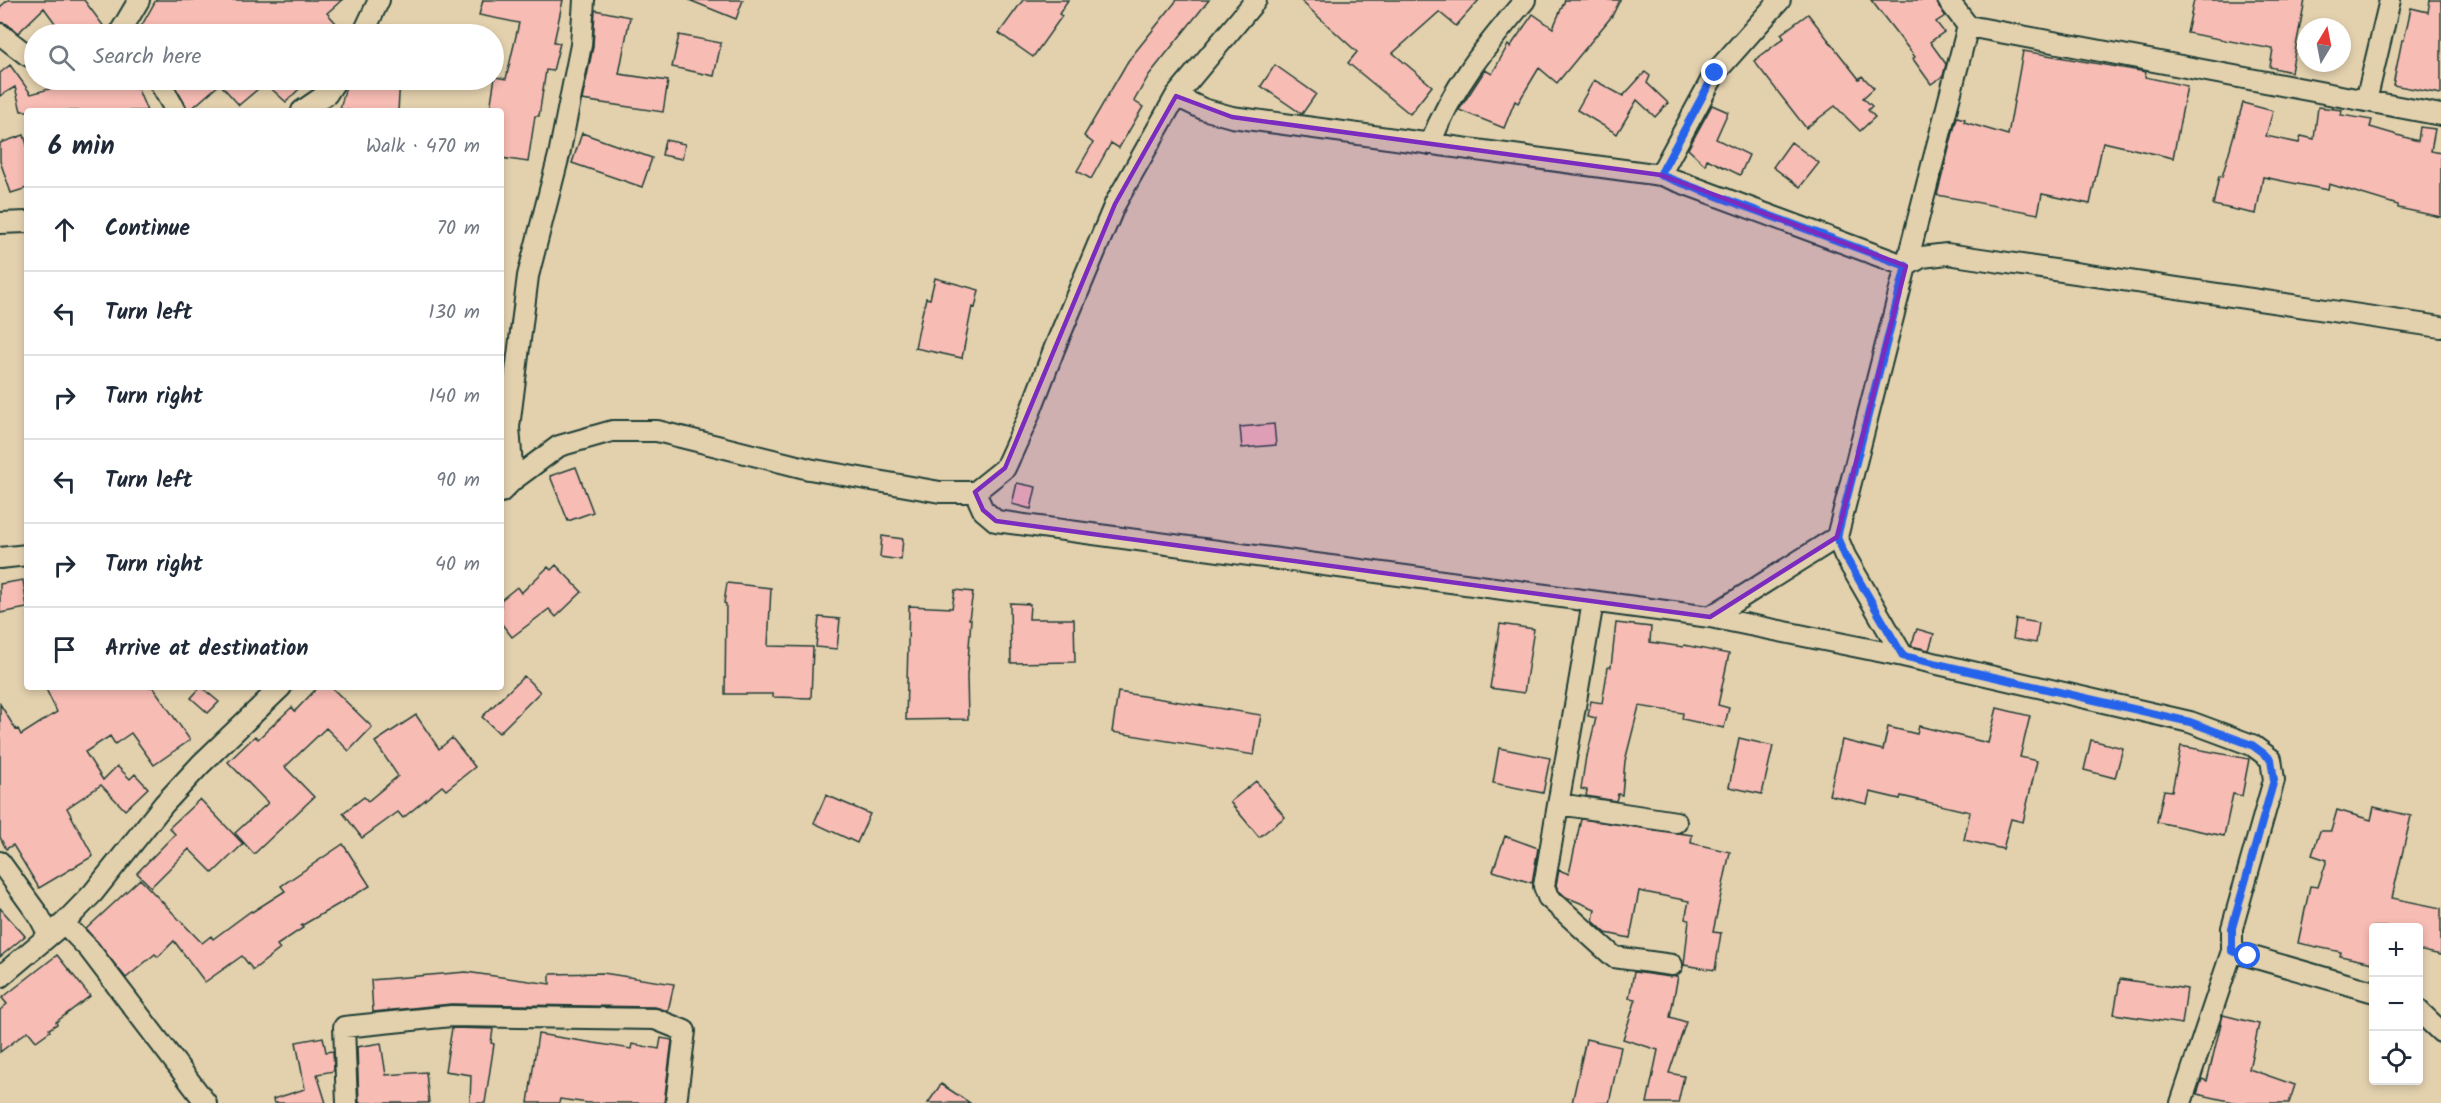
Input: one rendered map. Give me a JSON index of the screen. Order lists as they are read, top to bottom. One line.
{"north":"top","page":{"search":"Search here","heading":["6 min","Walk · 470 m"],"list":[["Continue","70 m"],["Turn left","130 m"],["Turn right","140 m"],["Turn left","90 m"],["Turn right","40 m"],"Arrive at destination"],"map_buttons":["+","−"]}}
